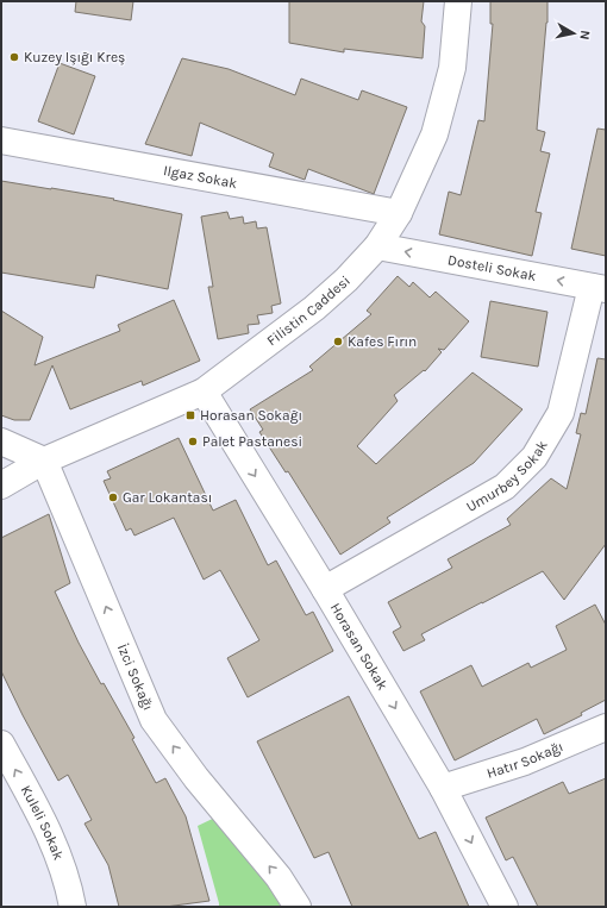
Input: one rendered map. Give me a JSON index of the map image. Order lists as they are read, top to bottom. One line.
{"streets":{"street":["Ilgaz Sokak","Dosteli Sokak","Filistin Caddesi","Umurbey Sokak","Horasan Sokak","İzci Sokağı","Hatır Sokağı","Kuleli Sokak"]},"crossings":[["Ilgaz Sokak","Filistin Caddesi"],["Dosteli Sokak","Filistin Caddesi"],["Dosteli Sokak","Umurbey Sokak"],["Filistin Caddesi","Horasan Sokak"],["Filistin Caddesi","İzci Sokağı"],["Umurbey Sokak","Horasan Sokak"],["Horasan Sokak","Hatır Sokağı"]],"one_way":["Dosteli Sokak","Horasan Sokak","İzci Sokağı","Kuleli Sokak"],"places":{"other":["Kuzey Işığı Kreş","Kafes Fırın","Palet Pastanesi","Gar Lokantası"],"transit":["Horasan Sokağı"]},"north":"right"}
